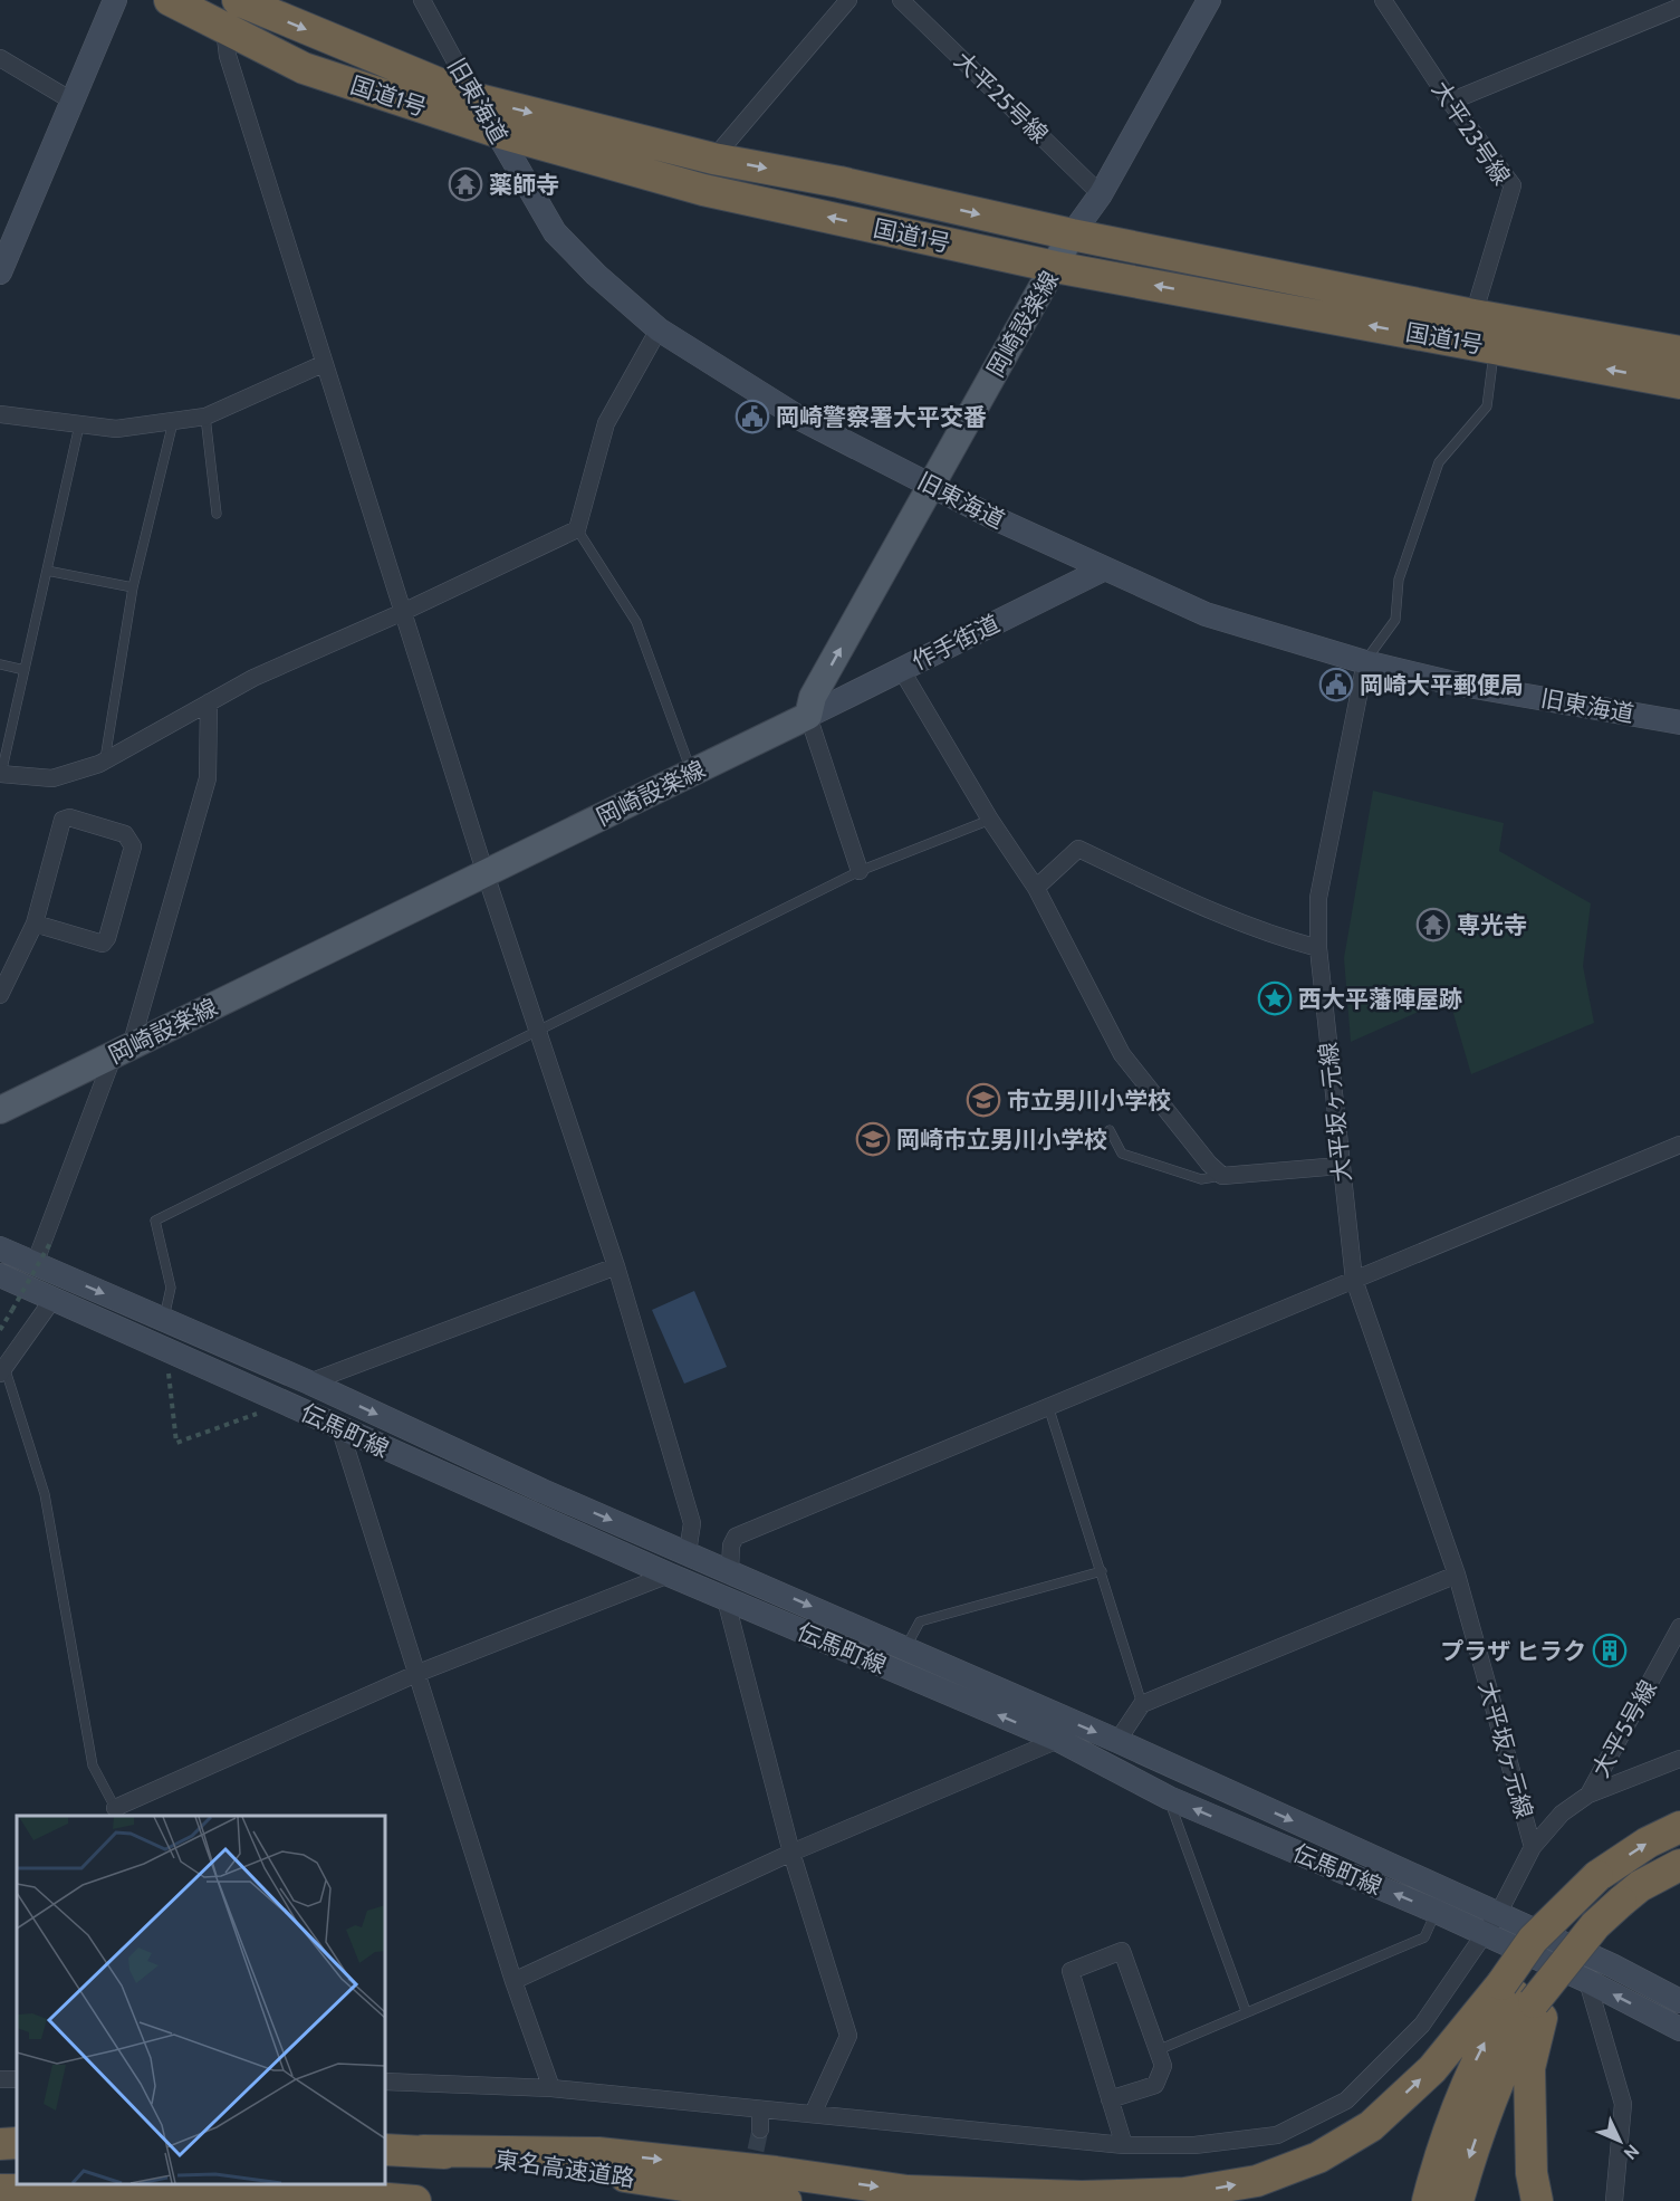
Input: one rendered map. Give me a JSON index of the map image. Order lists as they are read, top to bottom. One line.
{"streets":{"highway":["国道1号","東名高速道路"],"main road":["岡崎設楽線"],"street":["大平25号線","旧東海道","大平23号線","作手街道","大平坂ヶ元線","伝馬町線","大平5号線"]},"crossings":[["国道1号","旧東海道"],["国道1号","大平23号線"],["国道1号","岡崎設楽線"],["国道1号","大平坂ヶ元線"],["旧東海道","岡崎設楽線"],["旧東海道","作手街道"],["旧東海道","大平坂ヶ元線"],["岡崎設楽線","作手街道"]],"places":{"temple":["薬師寺","専光寺"],"public building":["岡崎警察署大平交番","岡崎大平郵便局"],"place":["西大平藩陣屋跡"],"school or university":["市立男川小学校","岡崎市立男川小学校"],"building":["プラザ ヒラク"]},"north":"bottom right"}
